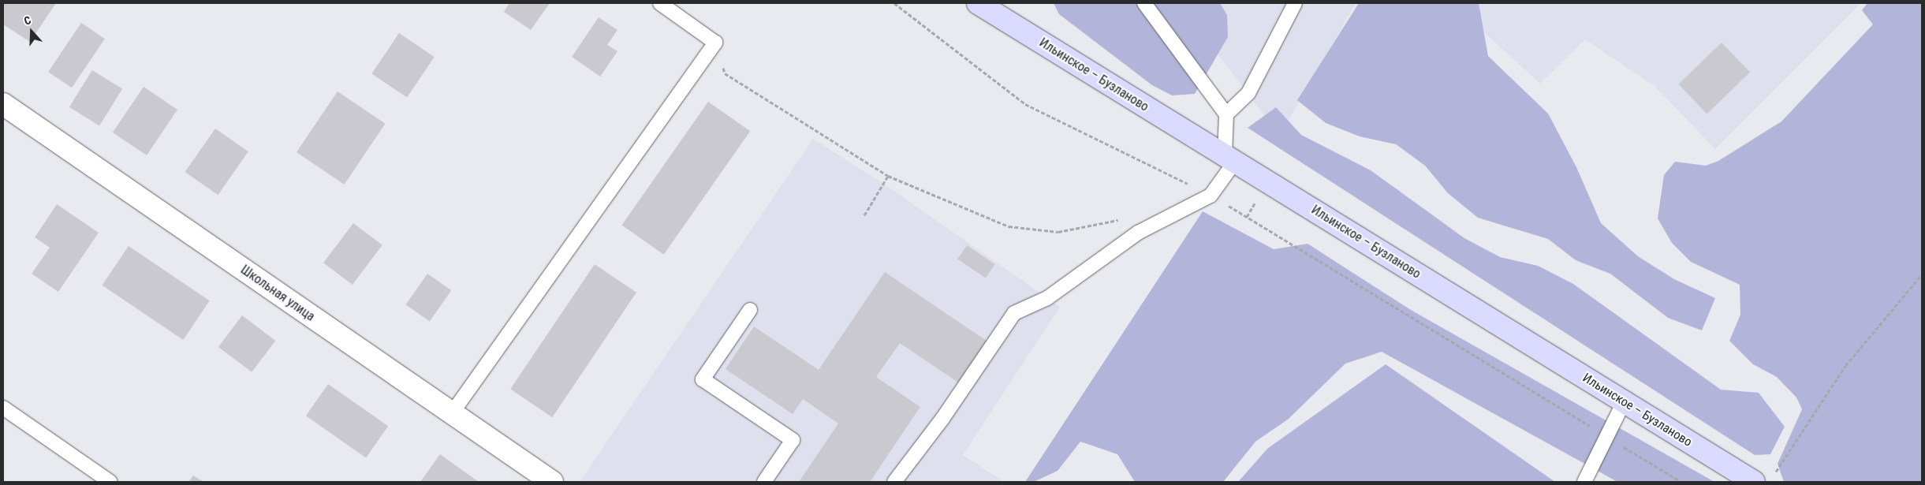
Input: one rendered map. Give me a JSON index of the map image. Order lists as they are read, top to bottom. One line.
{"streets":{"street":["Ильинское – Бузланово","Школьная улица"]},"north":"top"}
